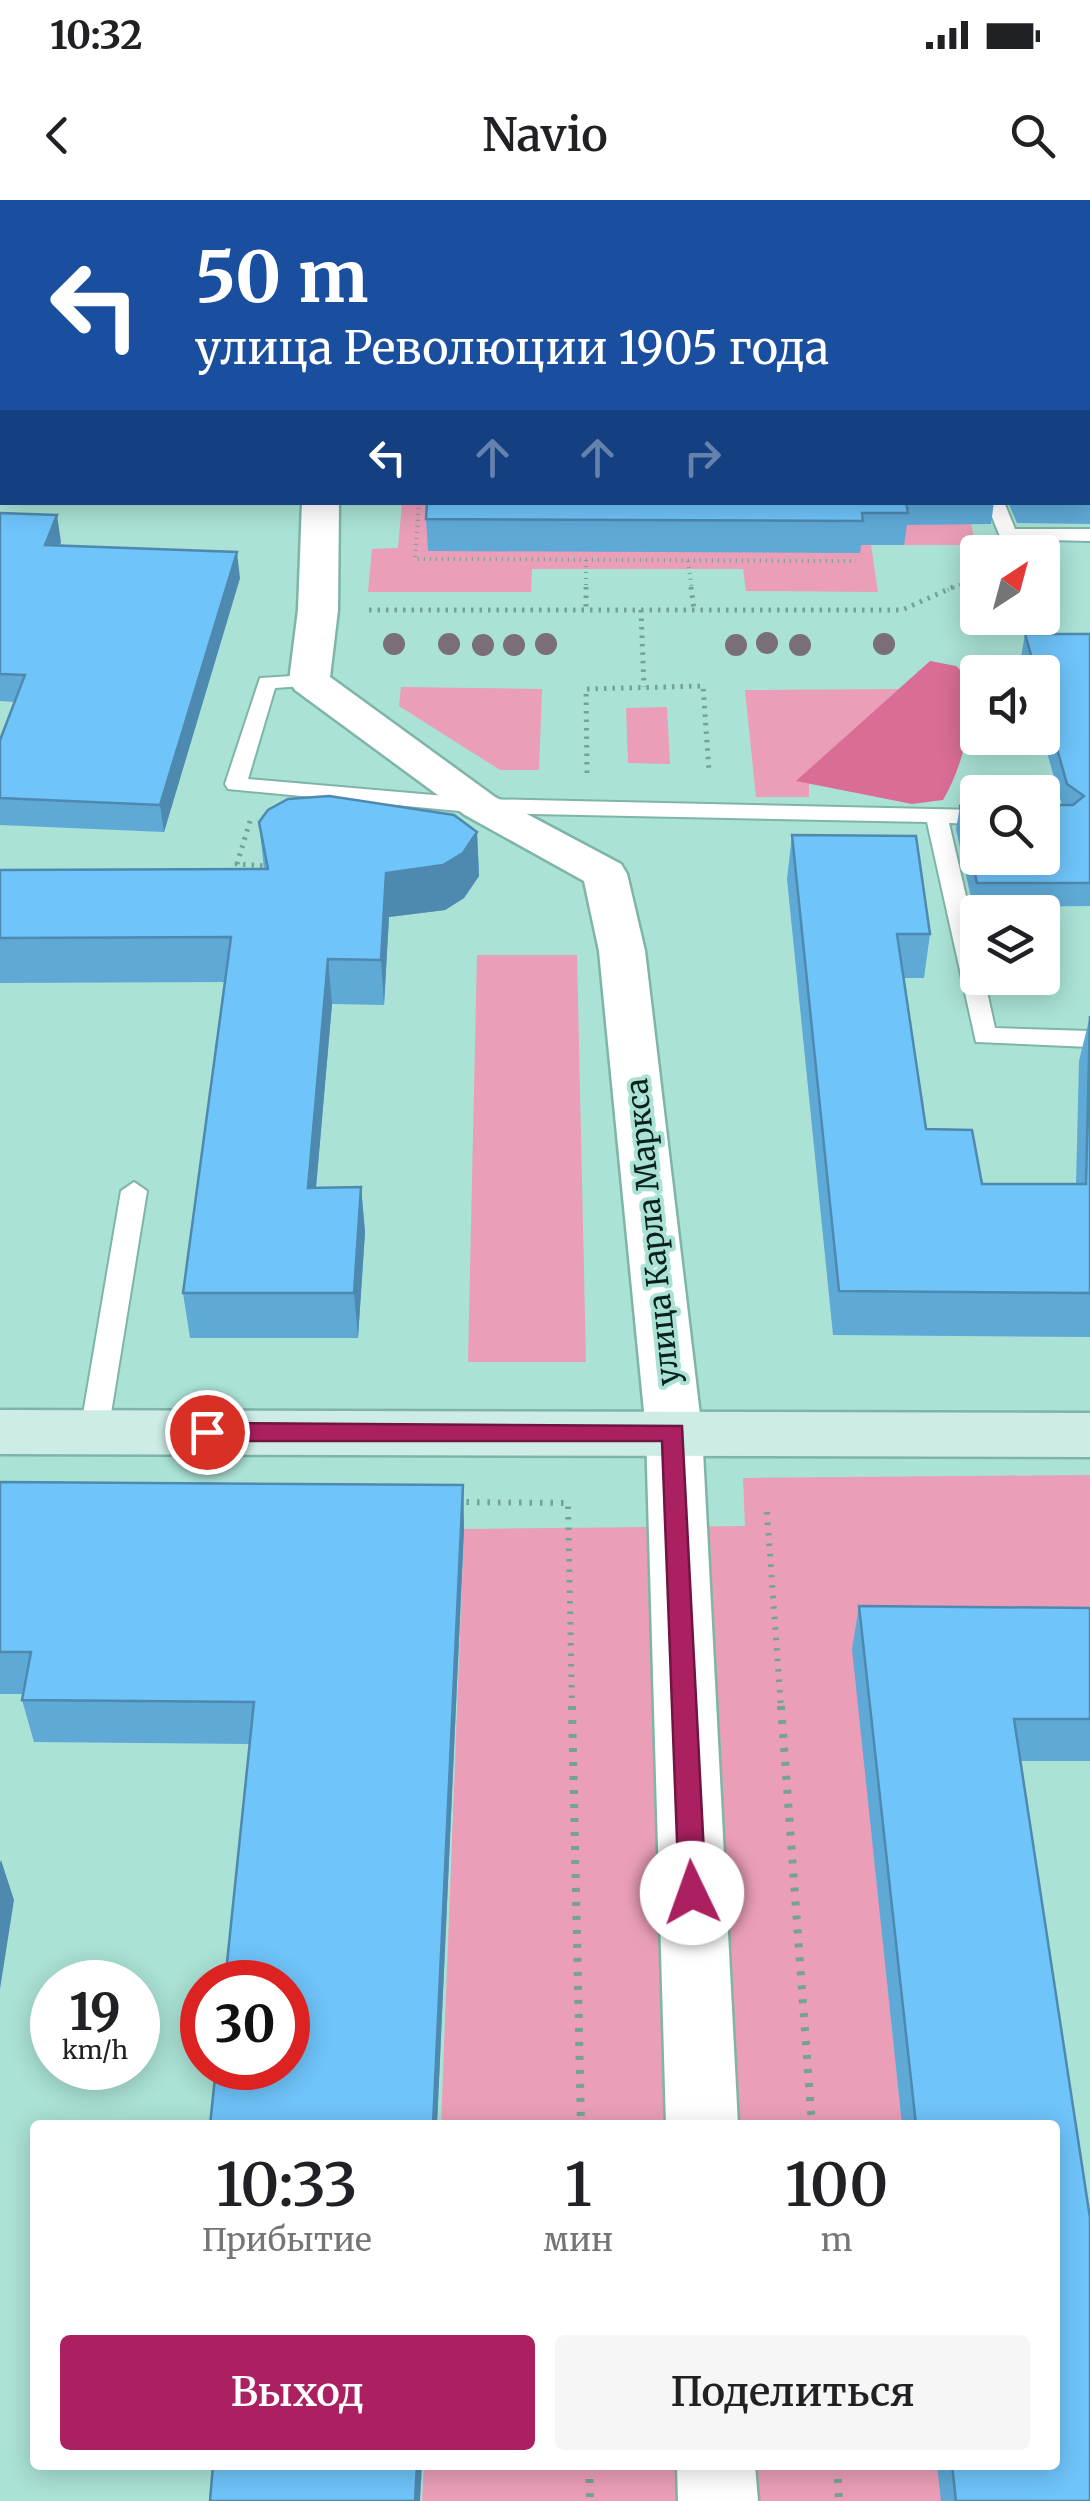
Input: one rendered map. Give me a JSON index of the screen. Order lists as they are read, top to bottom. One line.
{"streets":{"street":["улица Карла Маркса"]},"north":"top right","page":{"status":"10:32","header":"Navio","turn":["50 m","улица Революции 1905 года"],"speed":"19 km/h","limit":"30","eta":["10:33","Прибытие","1","мин","100","m"],"buttons":["Выход","Поделиться"]}}
